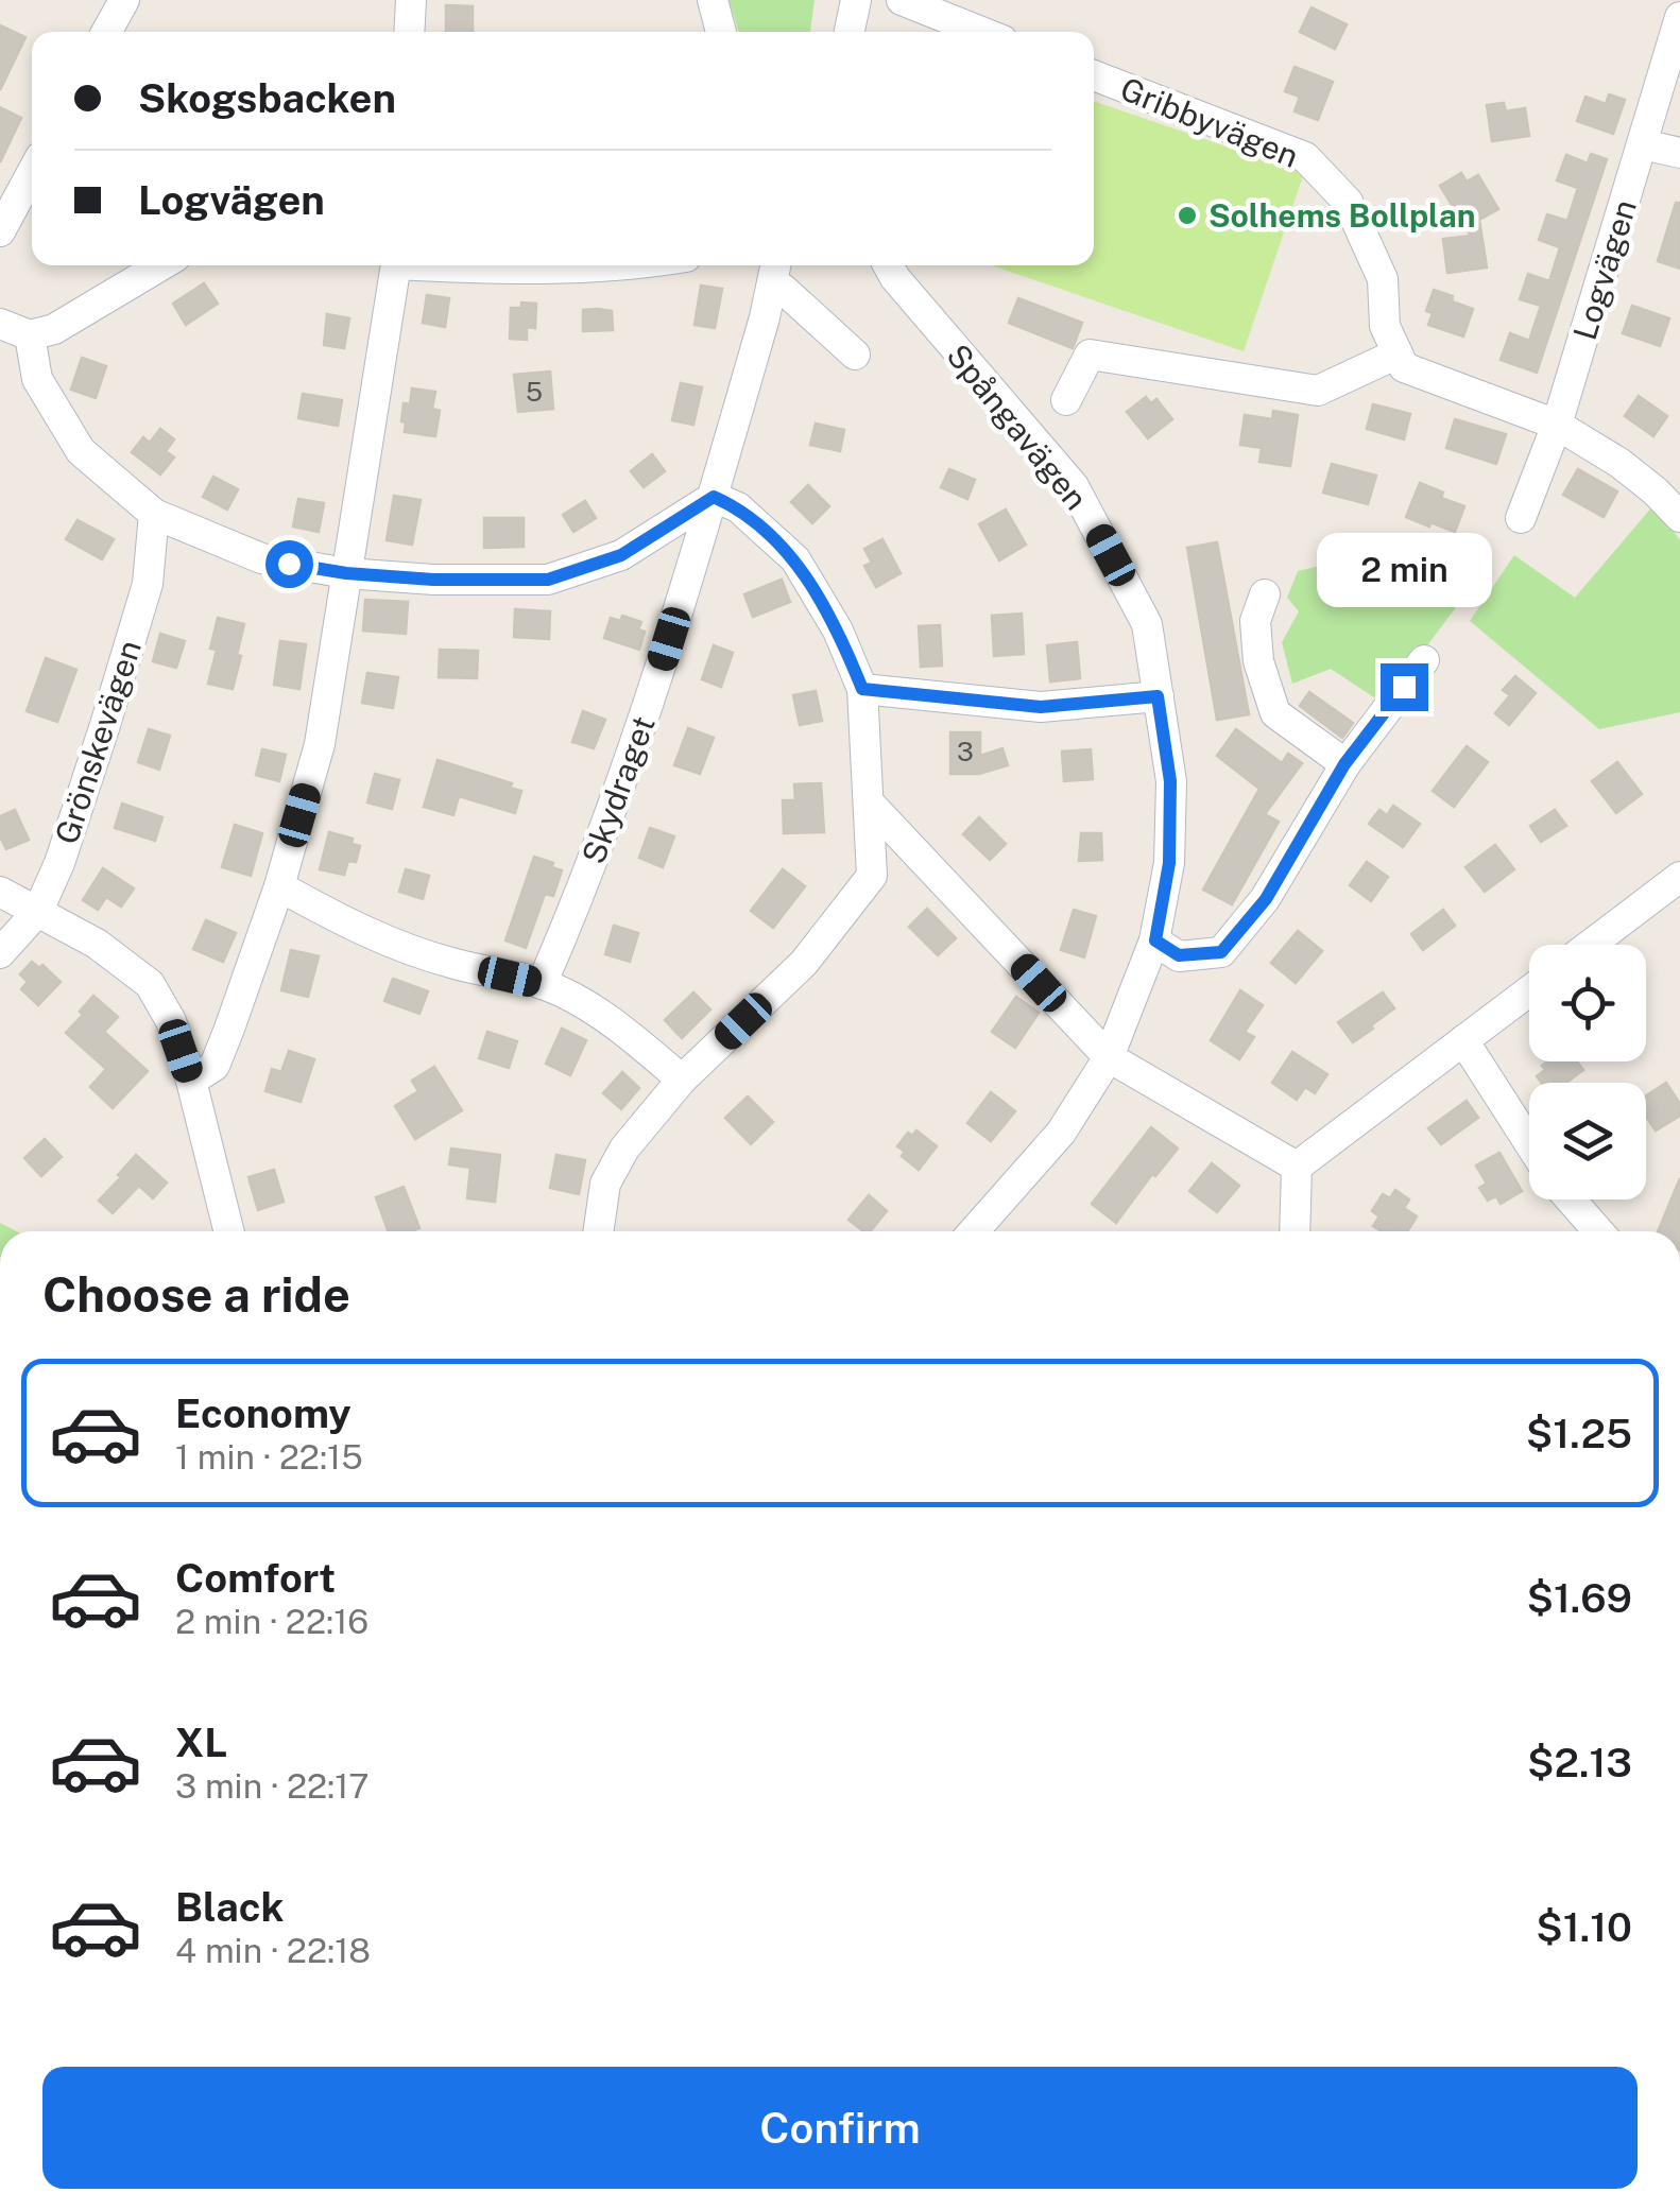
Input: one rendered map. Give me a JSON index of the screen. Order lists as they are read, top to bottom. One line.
{"streets":{"street":["Gribbyvägen","Logvägen","Spångavägen","Grönskevägen","Skydraget"]},"places":["Solhems Bollplan"],"house_numbers":["5","3"],"page":{"banner":["Skogsbacken","Logvägen"],"bubble":"2 min","heading":"Choose a ride","list":[{"name":"Economy","note":"1 min · 22:15","value":"$1.25"},{"name":"Comfort","note":"2 min · 22:16","value":"$1.69"},{"name":"XL","note":"3 min · 22:17","value":"$2.13"},{"name":"Black","note":"4 min · 22:18","value":"$1.10"}],"buttons":"Confirm"}}
